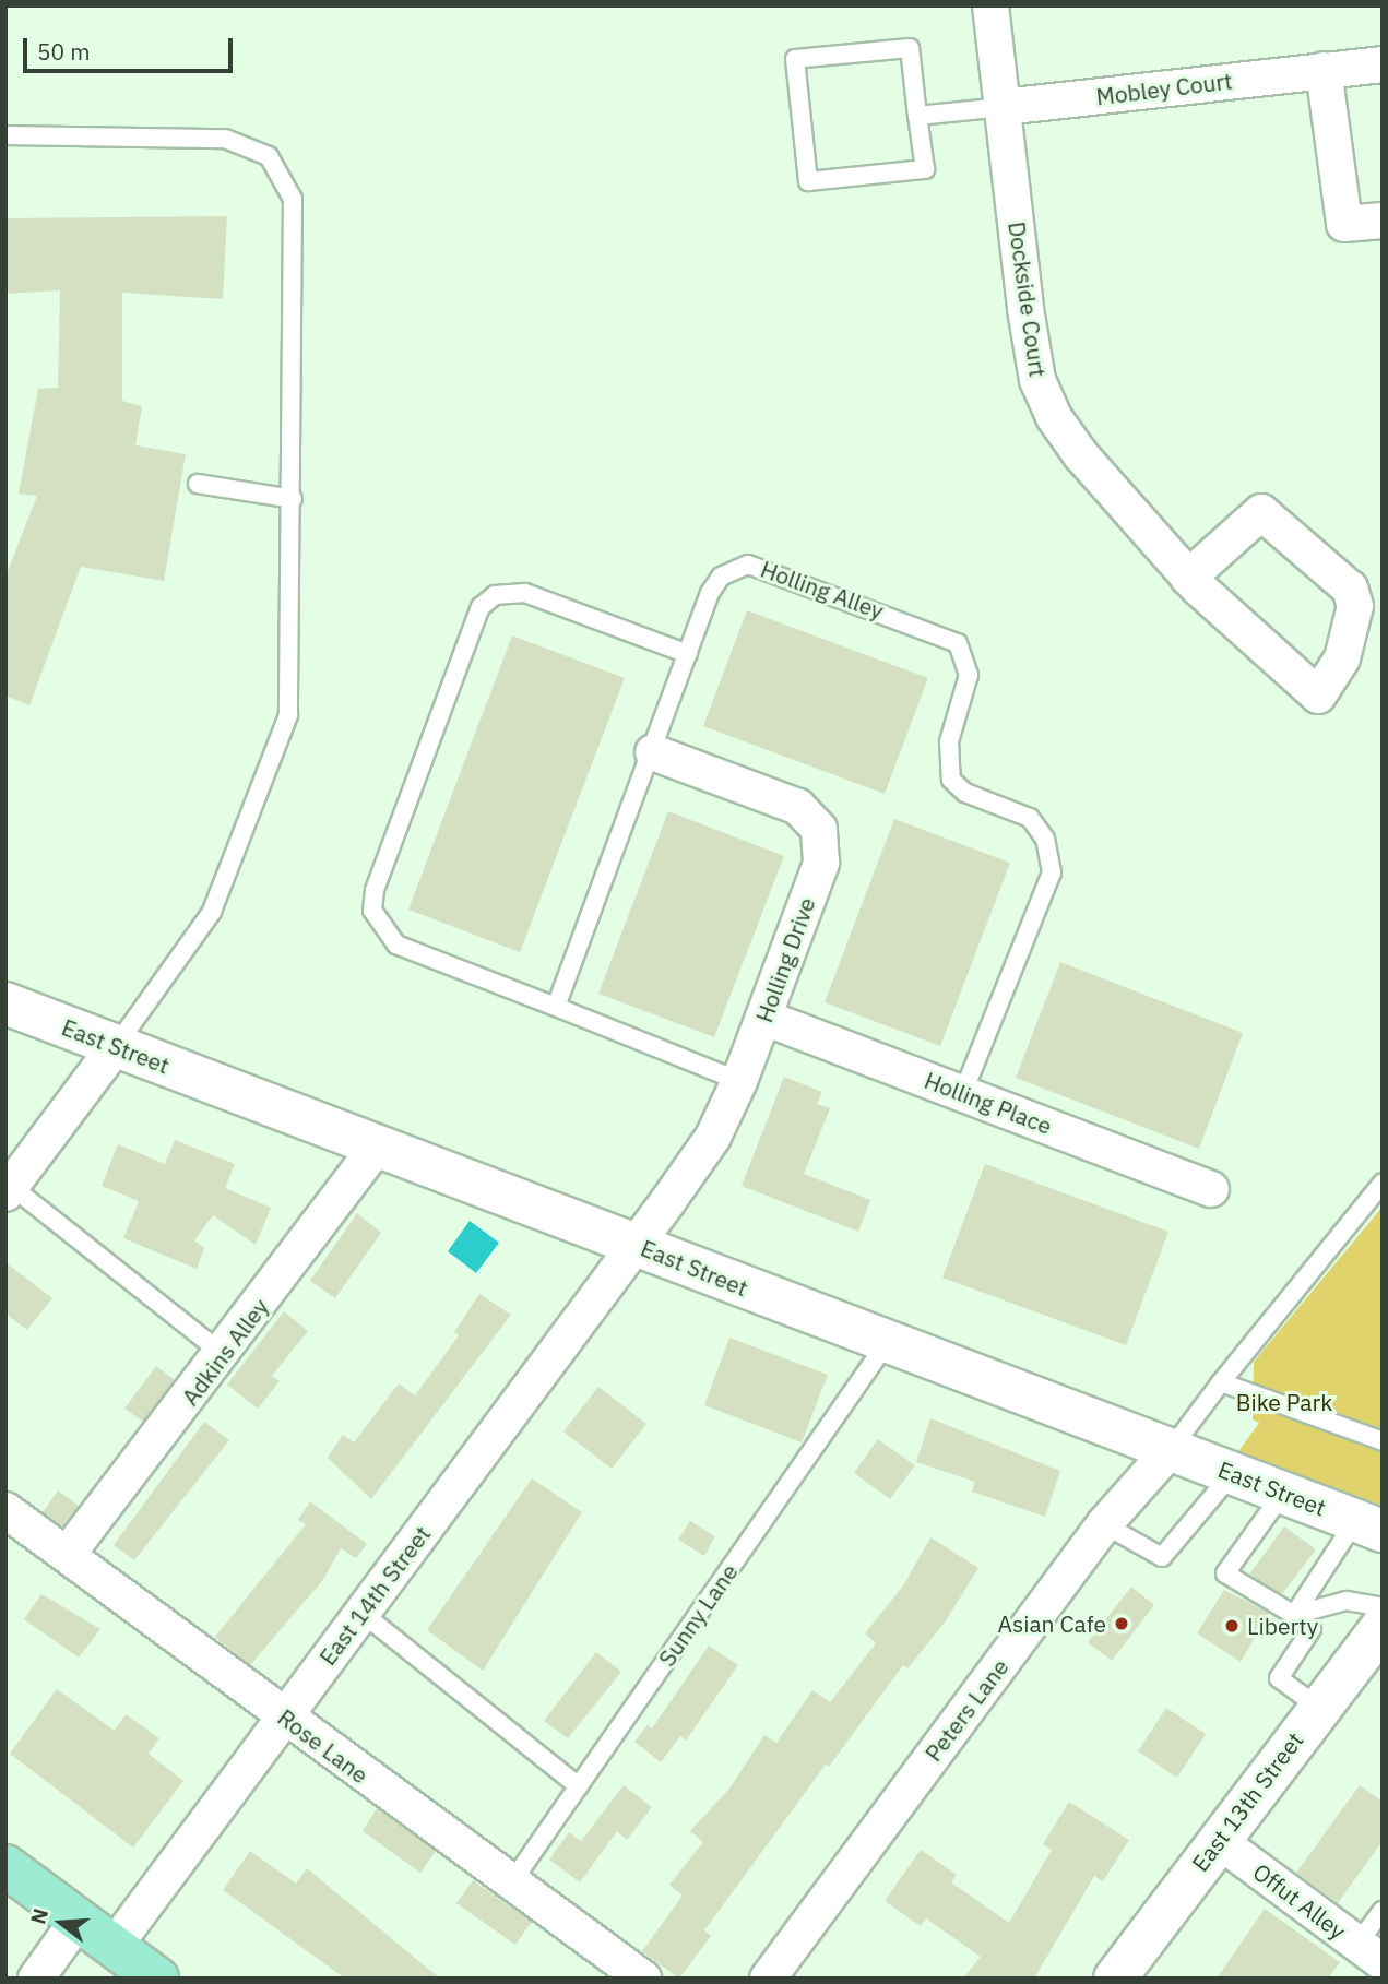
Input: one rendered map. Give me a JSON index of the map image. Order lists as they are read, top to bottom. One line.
{"streets":{"main road":["East Street","East 13th Street"],"street":["Mobley Court","Dockside Court","Holling Drive","Holling Place","Adkins Alley","East 14th Street","Peters Lane","Rose Lane","Offut Alley"],"lane":["Holling Alley","Sunny Lane"]},"crossings":[["Mobley Court","Dockside Court"],["Holling Alley","Holling Drive"],["Holling Alley","Holling Place"],["Holling Drive","East Street"],["Holling Drive","Holling Place"],["Holling Drive","East 14th Street"],["East Street","Adkins Alley"],["East Street","East 14th Street"],["East Street","Sunny Lane"],["East Street","Peters Lane"],["Adkins Alley","Rose Lane"],["East 14th Street","Rose Lane"],["Sunny Lane","Rose Lane"],["East 13th Street","Offut Alley"]],"parks":["Bike Park"],"places":["Asian Cafe","Liberty"],"scale_bar":"50 m","north":"left"}
